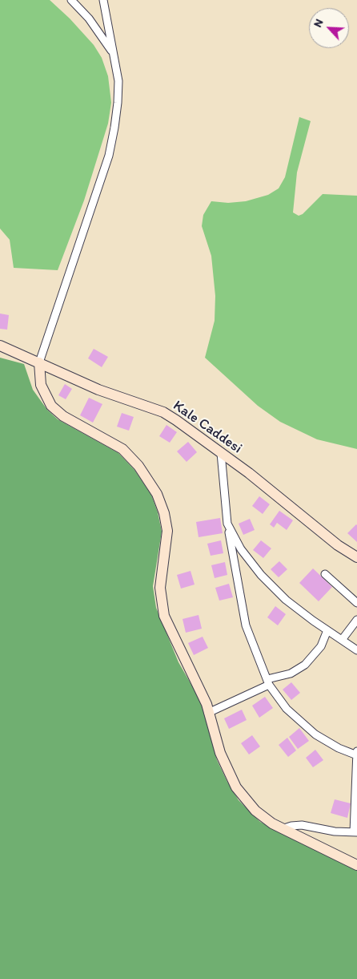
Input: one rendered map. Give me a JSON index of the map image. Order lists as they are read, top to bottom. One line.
{"streets":{"street":["Kale Caddesi"]},"north":"top left"}
